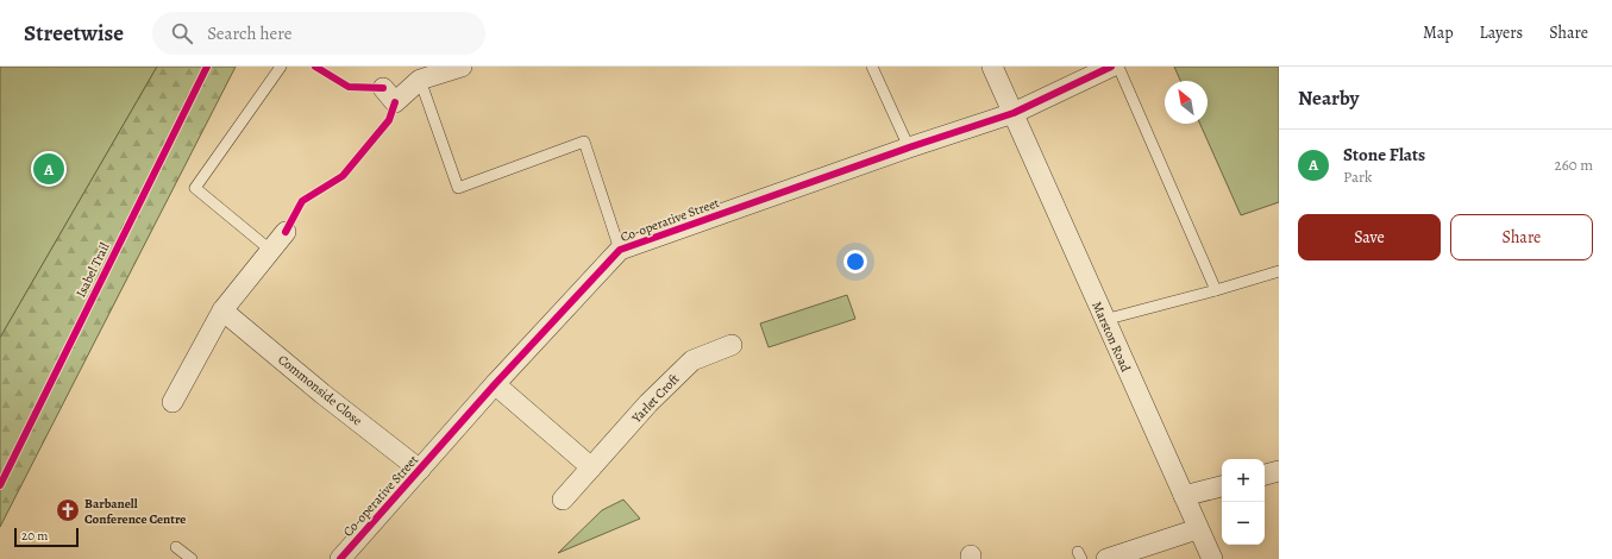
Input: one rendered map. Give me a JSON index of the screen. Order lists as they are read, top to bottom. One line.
{"streets":{"street":["Co-operative Street","Marston Road","Commonside Close","Yarlet Croft"],"cycle path":["Isabel Trail"]},"crossings":[["Co-operative Street","Marston Road"],["Co-operative Street","Commonside Close"]],"places":{"church":["Barbanell Conference Centre"]},"scale_bar":"20 m","north":"top left","page":{"header":"Streetwise","search":"Search here","nav":["Map","Layers","Share"],"heading":"Nearby","list":[{"mark":"A","name":"Stone Flats","note":"Park","value":"260 m"}],"pins":"A","buttons":["Save","Share"],"map_buttons":["+","−"],"scale":"20 m"}}
